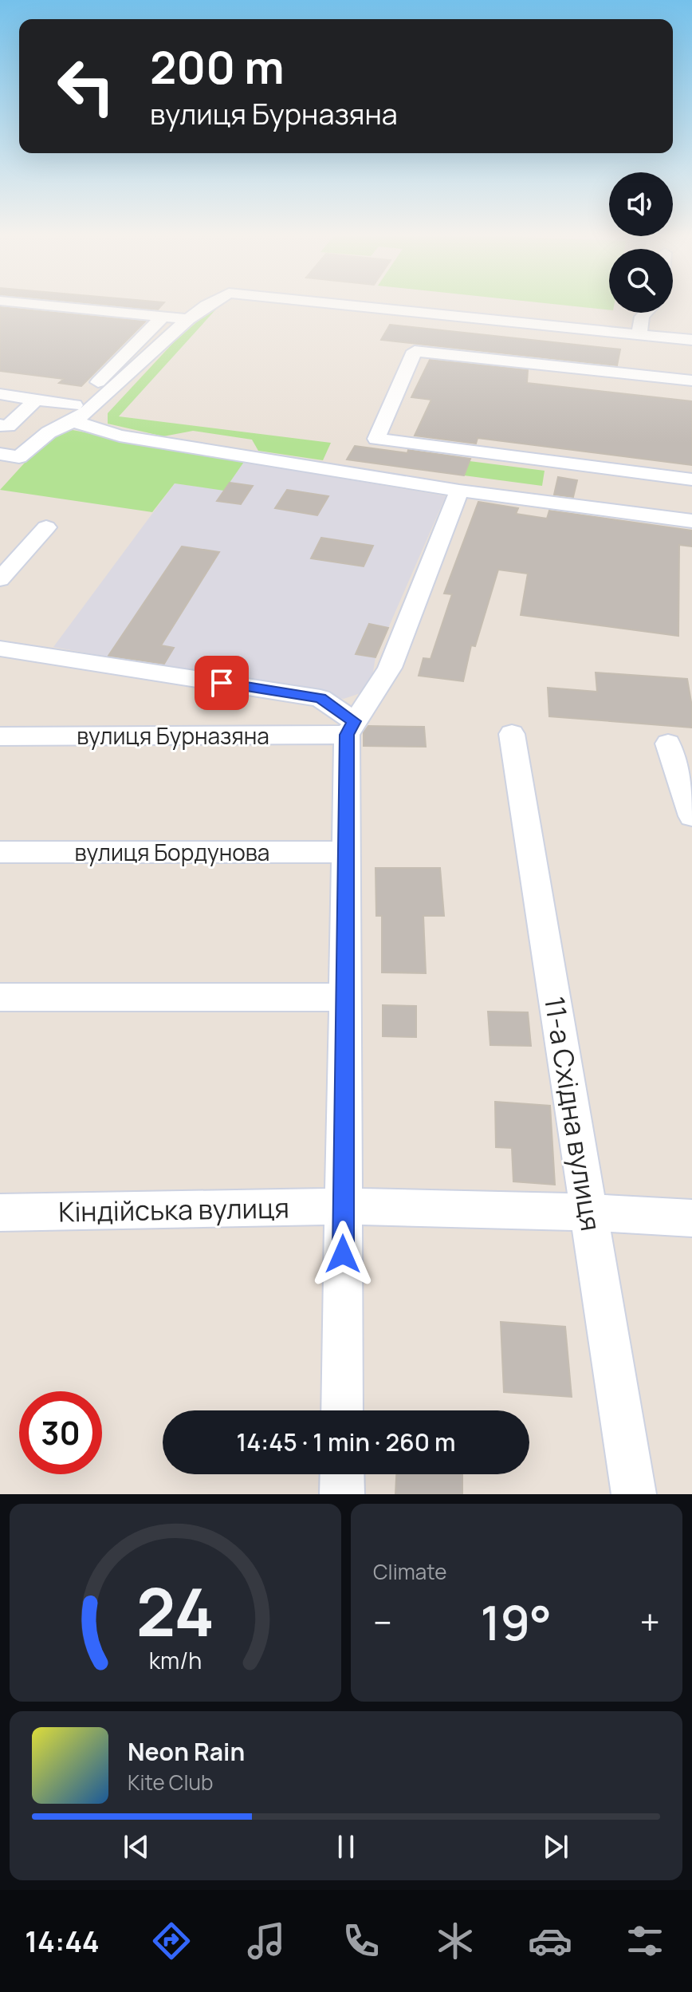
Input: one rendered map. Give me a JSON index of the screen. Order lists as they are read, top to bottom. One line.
{"streets":{"street":["вулиця Бурназяна","вулиця Бордунова","11-а Східна вулиця","Кіндійська вулиця"]},"crossings":[["11-а Східна вулиця","Кіндійська вулиця"]],"page":{"turn":["200 m","вулиця Бурназяна"],"limit":"30","trip":"14:45 · 1 min · 260 m","tile":"Climate","heat":["−","19°","+"],"song":["Neon Rain","Kite Club"],"tabs":"14:44","gauge":["24","km/h"]}}
